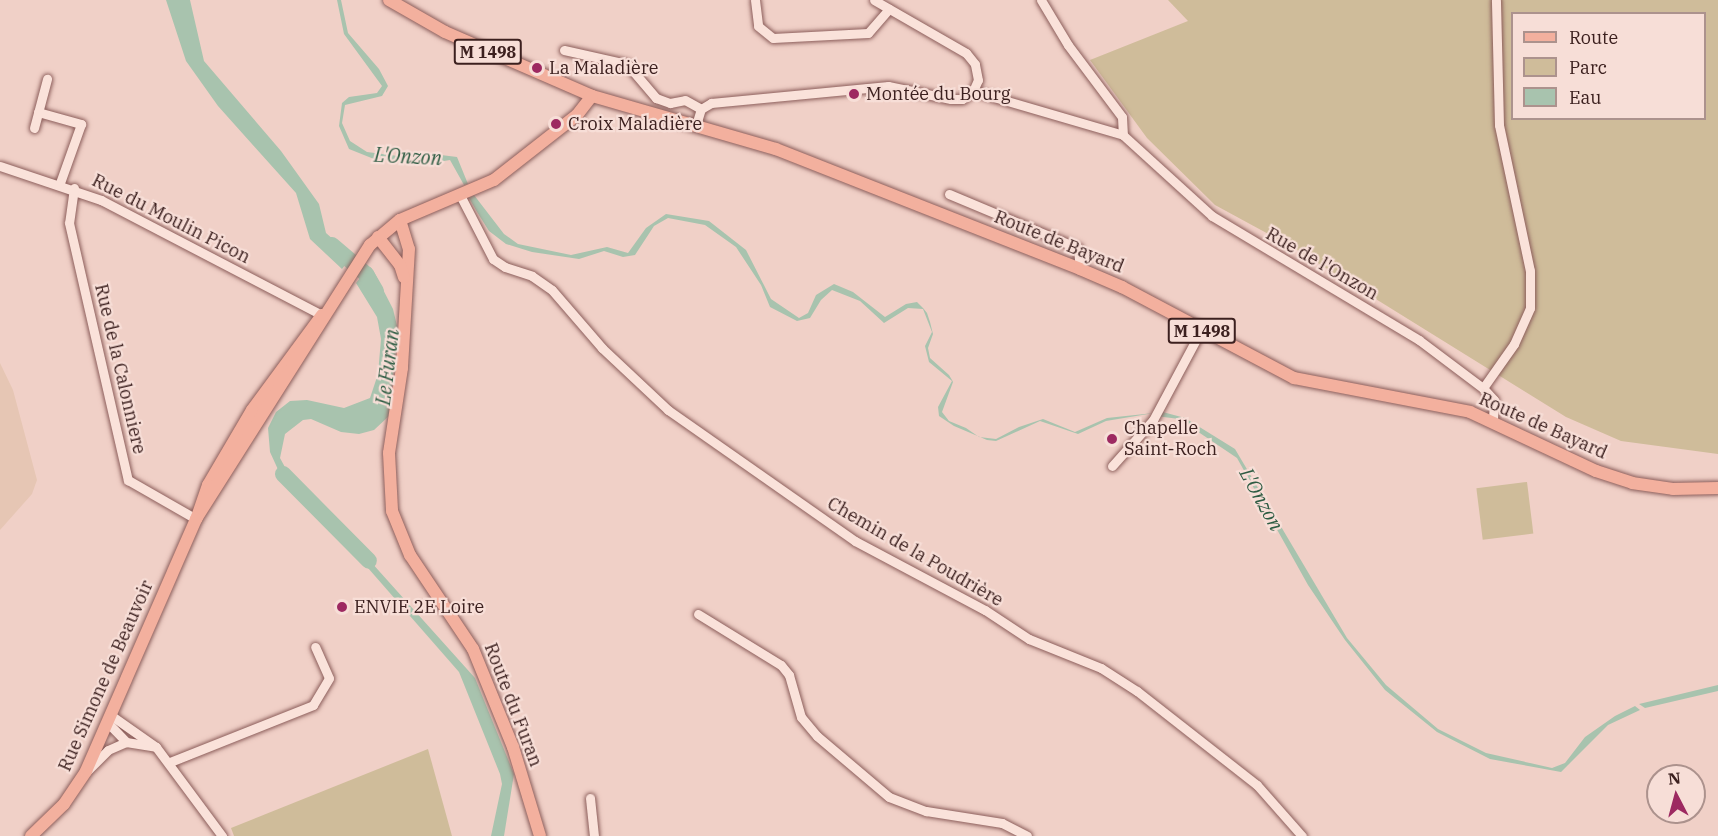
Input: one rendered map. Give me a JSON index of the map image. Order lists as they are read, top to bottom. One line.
{"streets":{"main road":["M 1498","Route de Bayard","Rue Simone de Beauvoir","Route du Furan"],"street":["Rue du Moulin Picon","Rue de l'Onzon","Rue de la Calonniere","Chemin de la Poudrière"]},"crossings":[["Rue du Moulin Picon","Rue de la Calonniere"],["Rue du Moulin Picon","Rue Simone de Beauvoir"],["Route de Bayard","Rue Simone de Beauvoir"],["Rue de la Calonniere","Rue Simone de Beauvoir"],["Chemin de la Poudrière","Rue Simone de Beauvoir"],["Rue Simone de Beauvoir","Route du Furan"]],"water":["L'Onzon","Le Furan"],"places":["La Maladière","Montée du Bourg","Croix Maladière","Chapelle Saint-Roch","ENVIE 2E Loire"],"legend":["Route","Parc","Eau"],"north":"top"}
